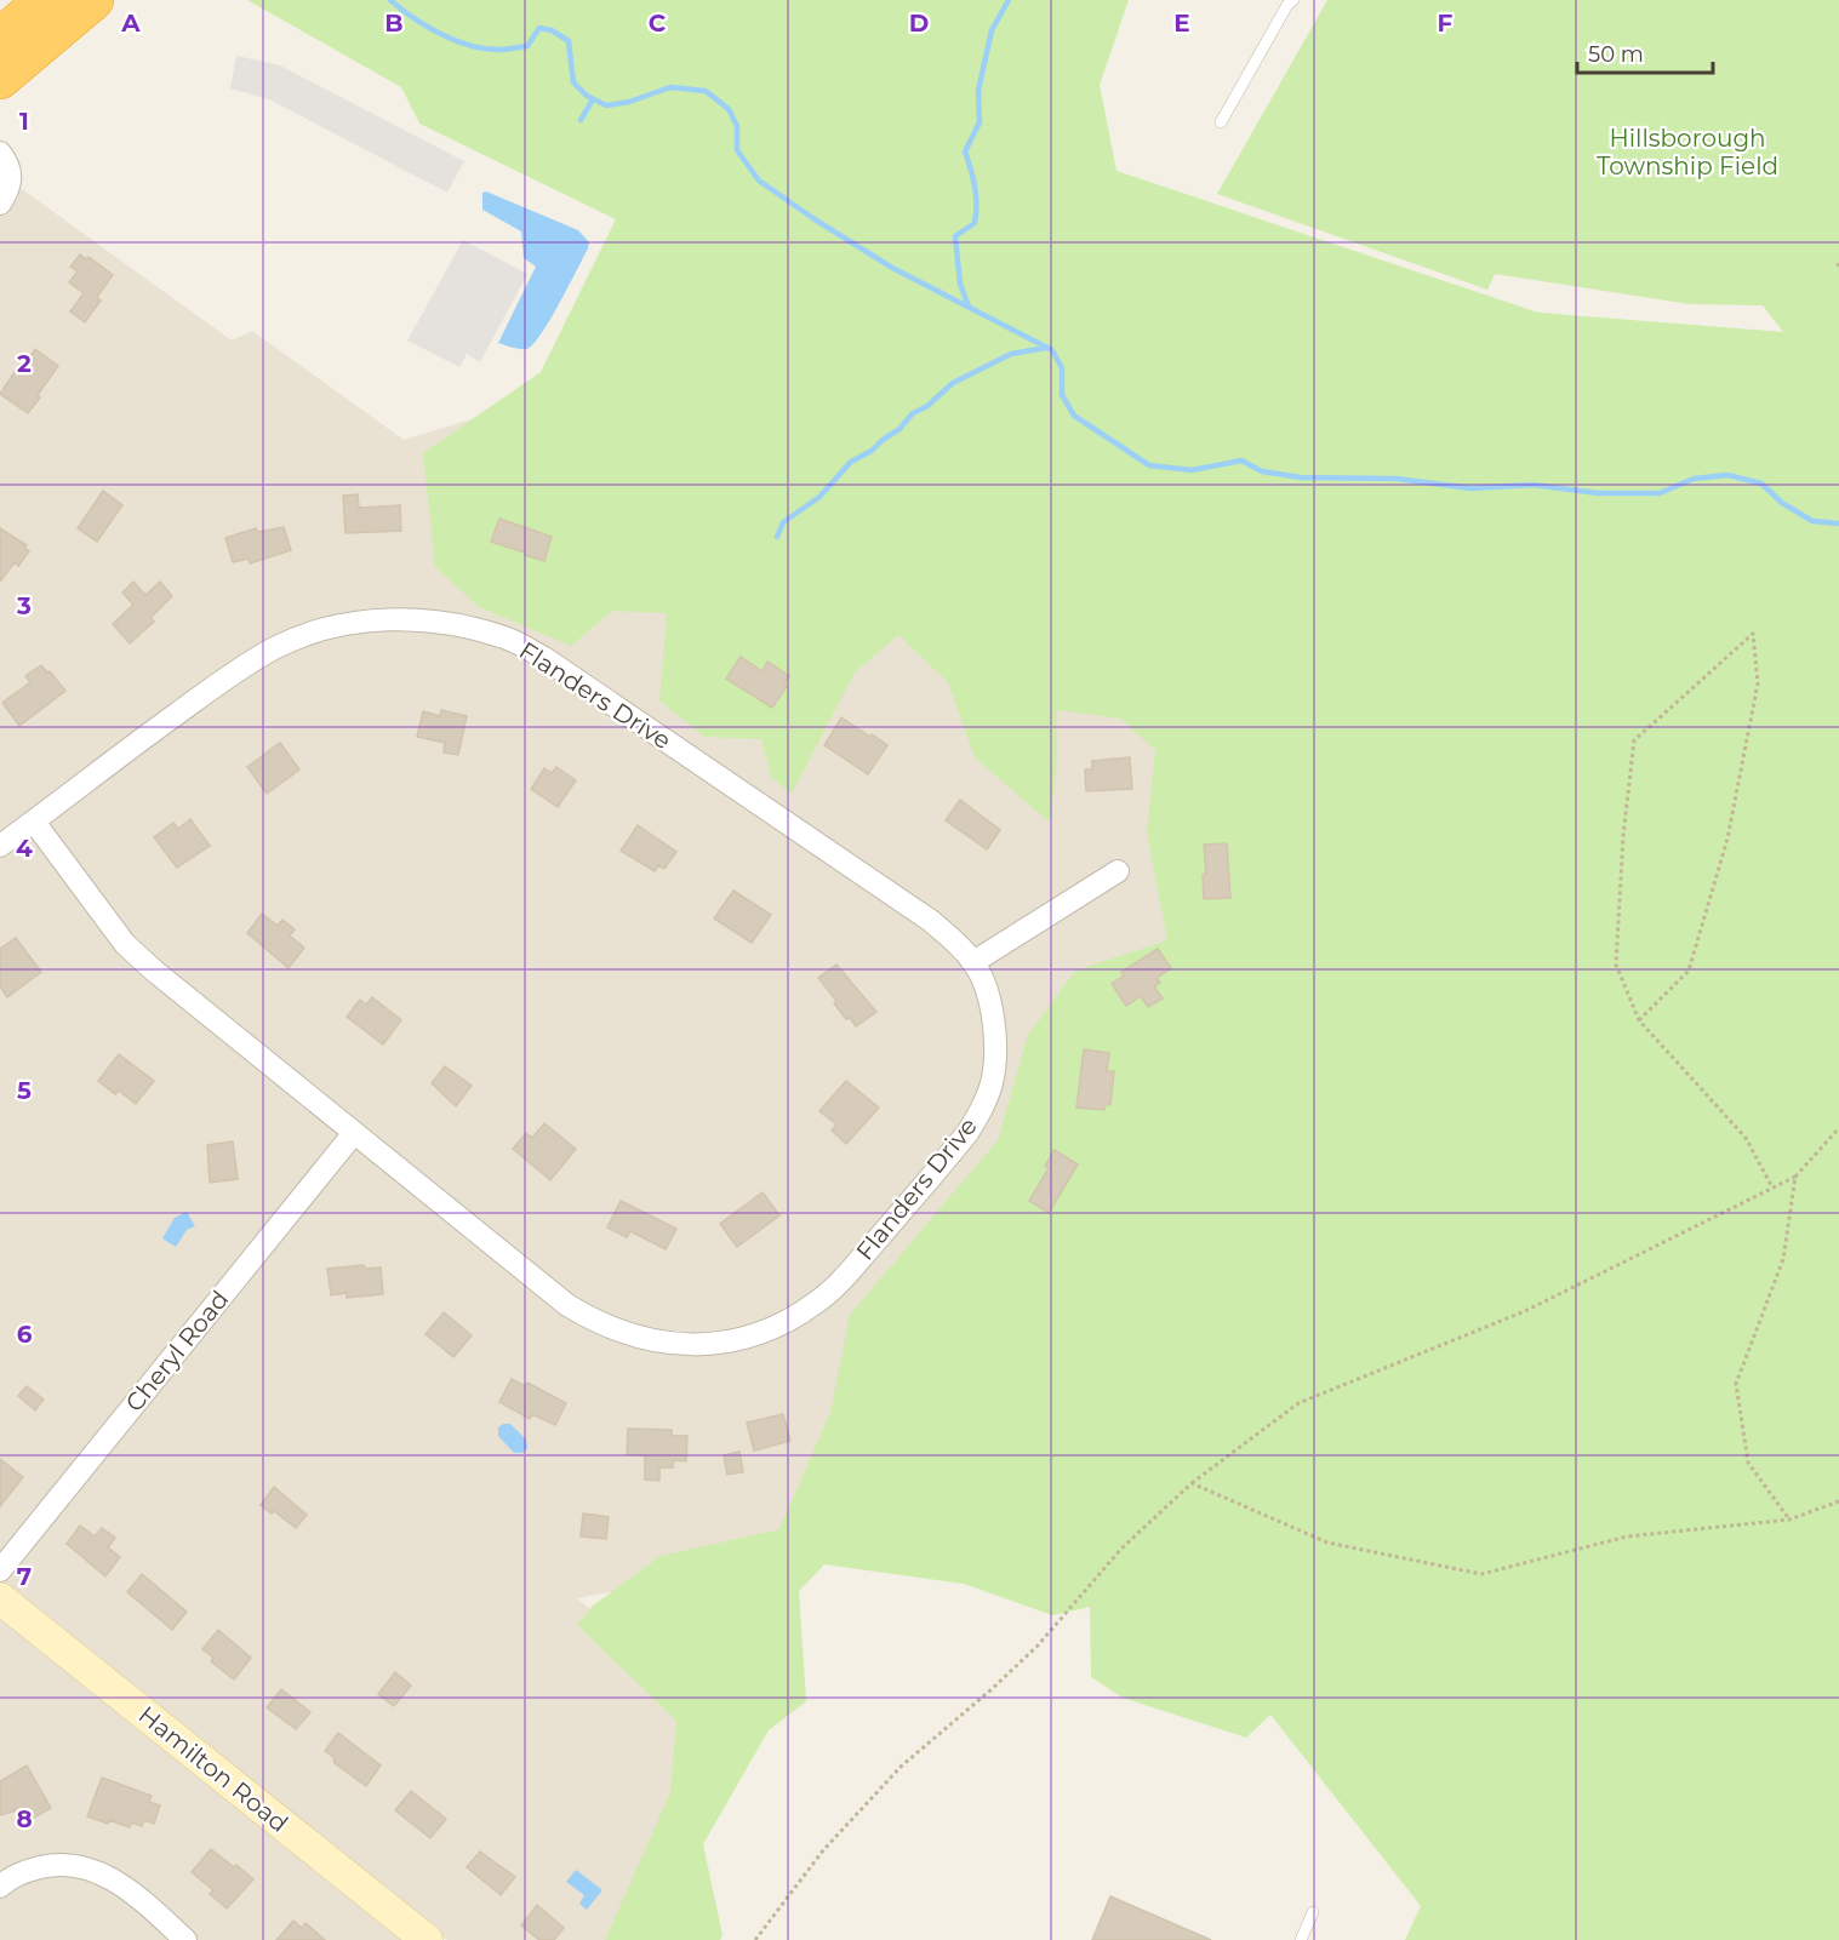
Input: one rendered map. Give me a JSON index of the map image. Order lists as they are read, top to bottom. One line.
{"streets":{"street":["Flanders Drive","Cheryl Road","Hamilton Road"]},"crossings":[["Flanders Drive","Cheryl Road"]],"parks":["Hillsborough Township Field"],"scale_bar":"50 m","grid":{"columns":["A","B","C","D","E","F"],"rows":["1","2","3","4","5","6","7","8"]}}
